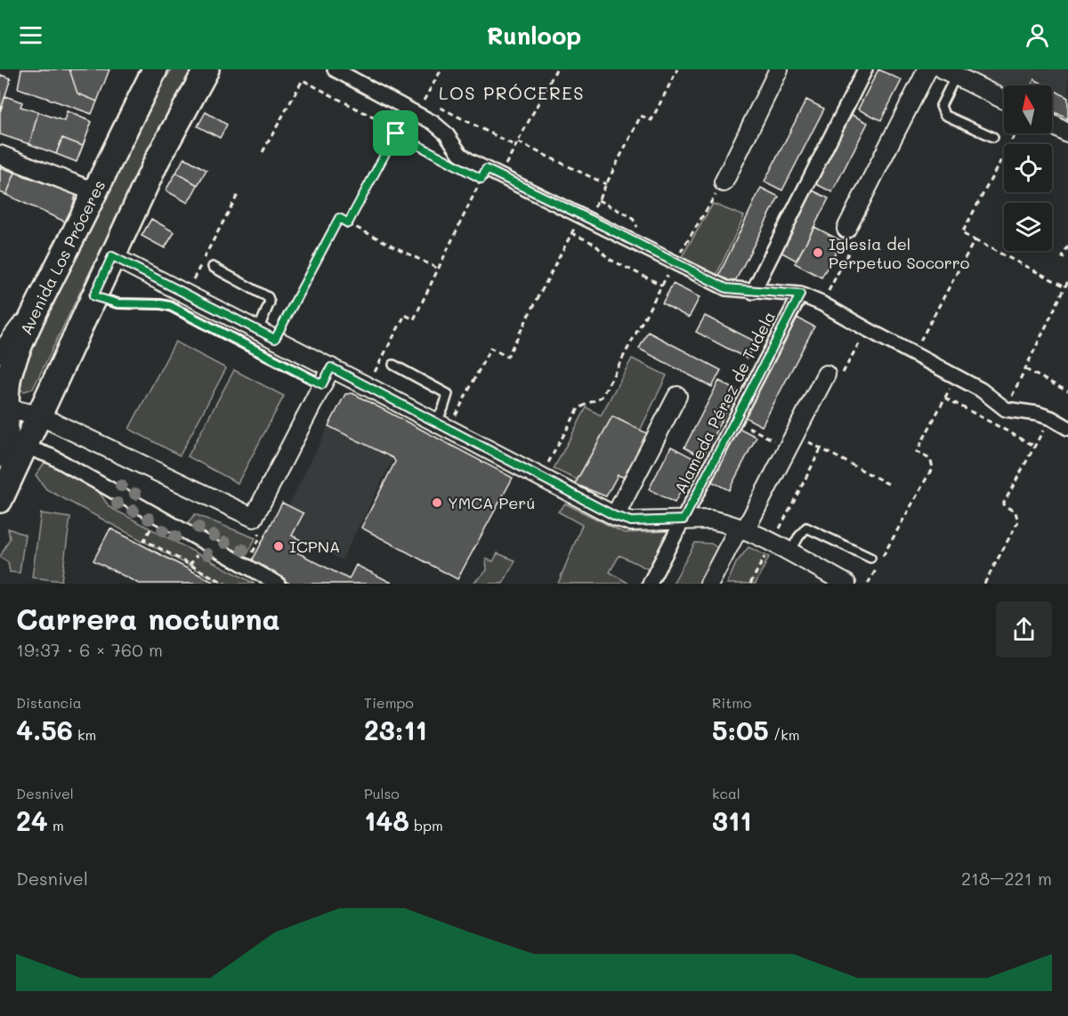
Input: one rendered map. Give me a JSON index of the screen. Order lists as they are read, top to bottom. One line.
{"streets":{"main road":["Avenida Los Próceres"],"street":["Alameda Pérez de Tudela"]},"districts":["LOS PRÓCERES"],"places":["Iglesia del Perpetuo Socorro","YMCA Perú","ICPNA"],"north":"top","page":{"header":"Runloop","heading":["Carrera nocturna","19:37 · 6 × 760 m"],"stats":[["Distancia","4.56 km"],["Tiempo","23:11"],["Ritmo","5:05 /km"],["Desnivel","24 m"],["Pulso","148 bpm"],["kcal","311"]],"chart":["Desnivel","218–221 m"]}}
